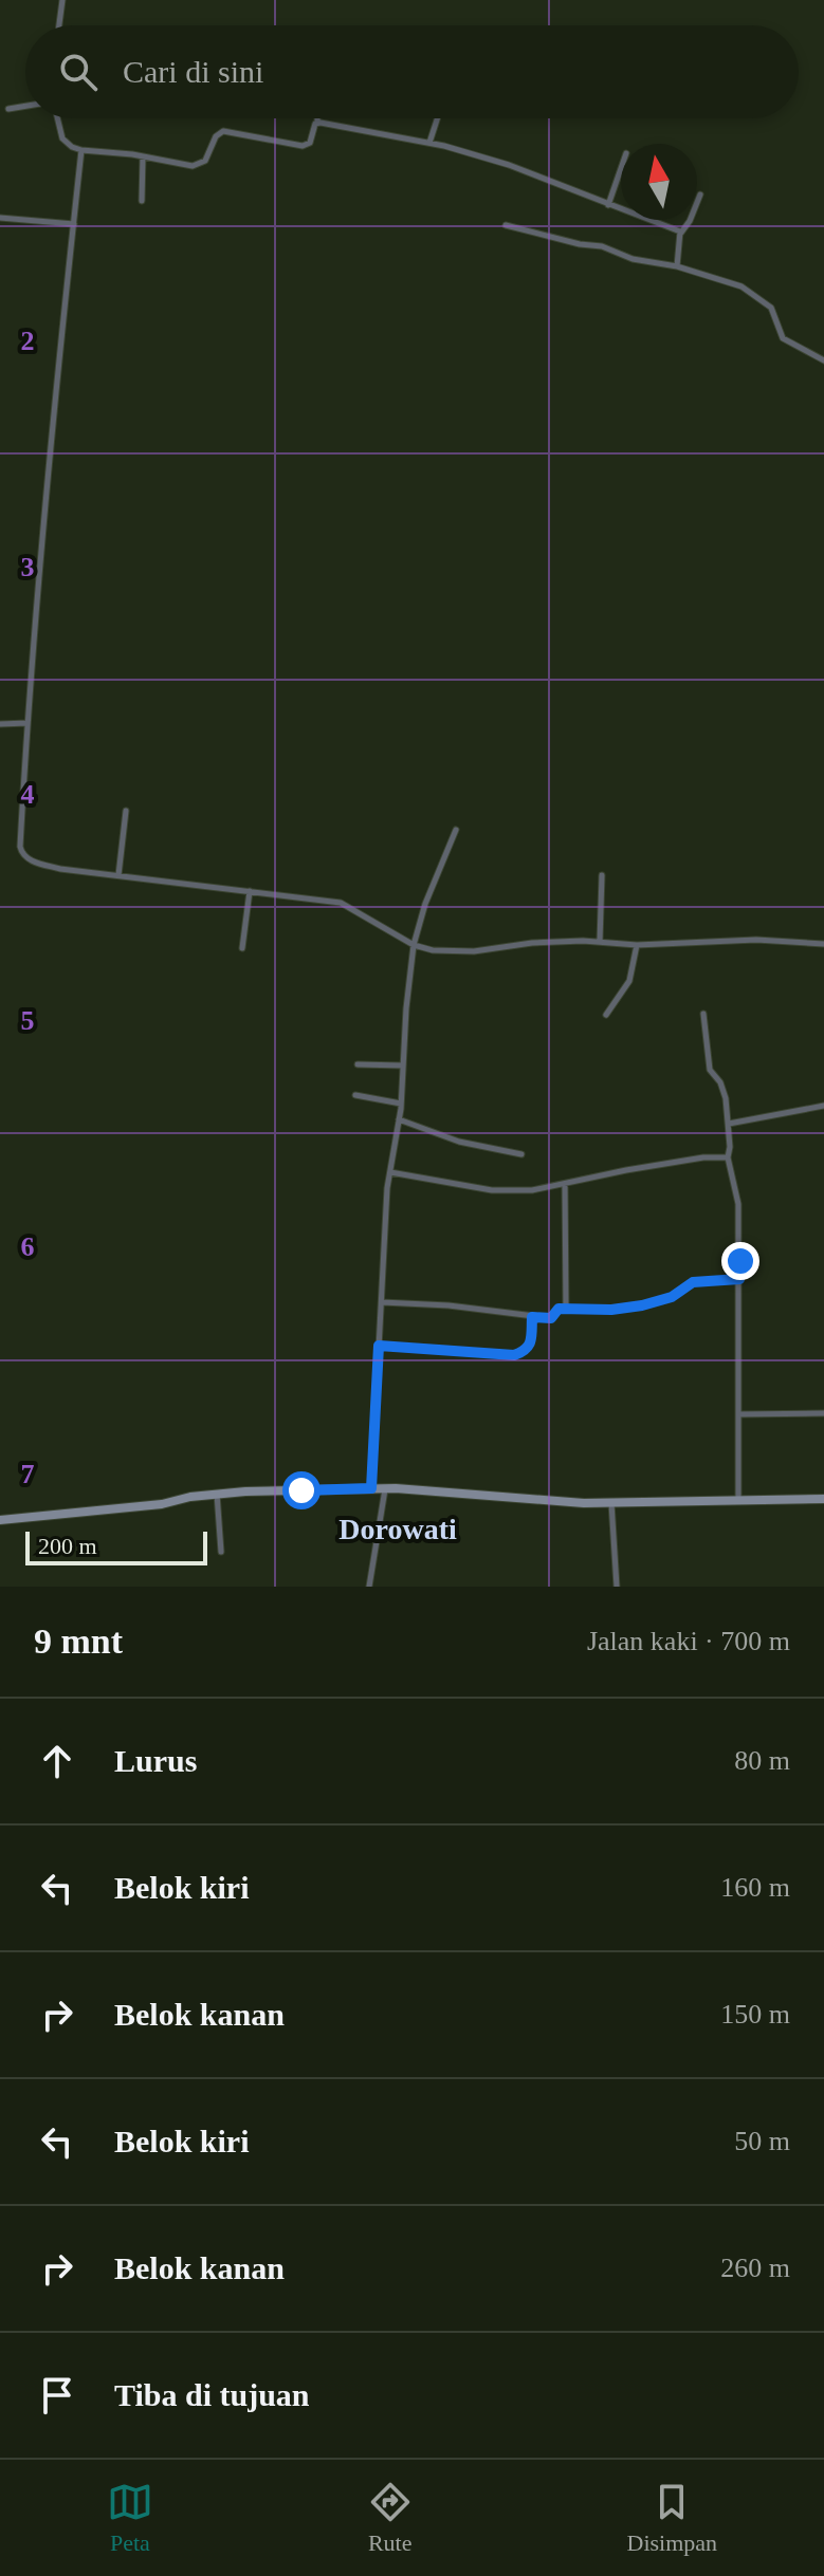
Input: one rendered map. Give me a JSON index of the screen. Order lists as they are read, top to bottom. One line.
{"districts":["Dorowati"],"scale_bar":"200 m","north":"top","page":{"search":"Cari di sini","scale":"200 m","heading":["9 mnt","Jalan kaki · 700 m"],"list":[["Lurus","80 m"],["Belok kiri","160 m"],["Belok kanan","150 m"],["Belok kiri","50 m"],["Belok kanan","260 m"],"Tiba di tujuan"],"nav":["Peta","Rute","Disimpan"]},"grid":{"rows":["2","3","4","5","6","7"]}}
